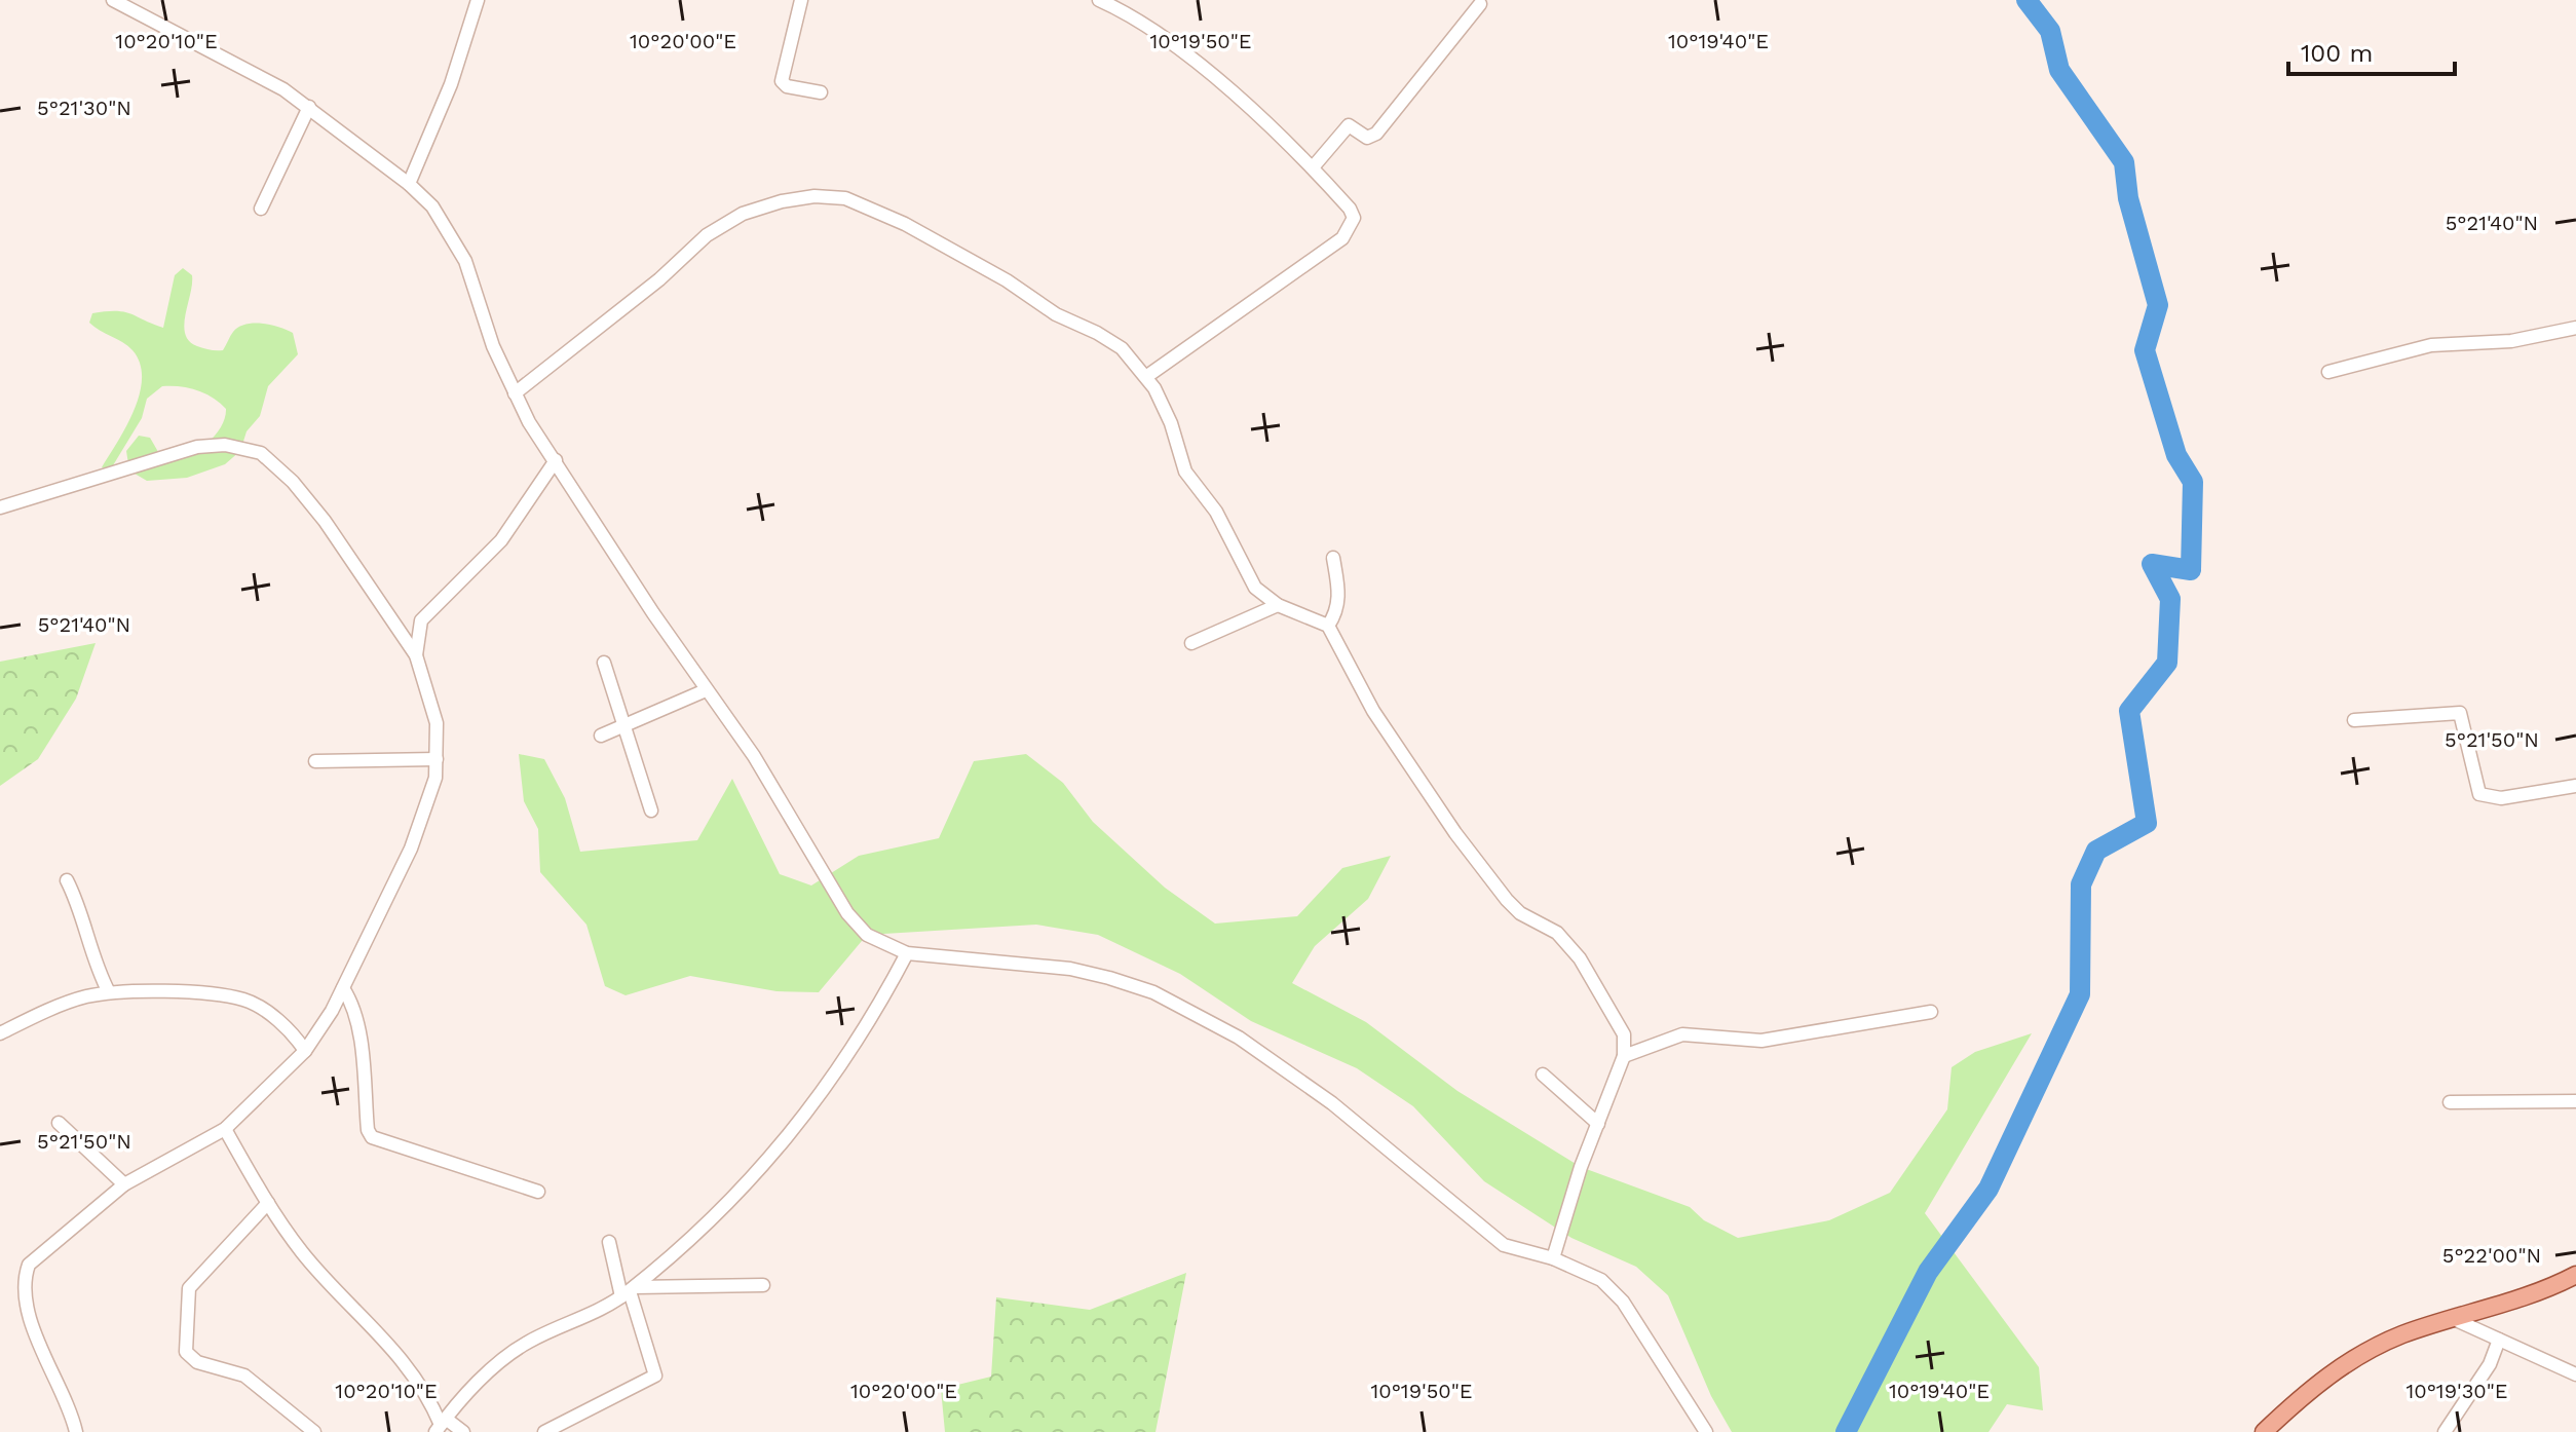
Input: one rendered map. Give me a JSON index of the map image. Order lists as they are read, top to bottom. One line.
{"scale_bar":"100 m","coordinates":["10°20'10\"E","10°20'00\"E","10°19'50\"E","10°19'40\"E","5°21'30\"N","5°21'40\"N","5°21'50\"N","5°22'00\"N","10°19'30\"E"]}
